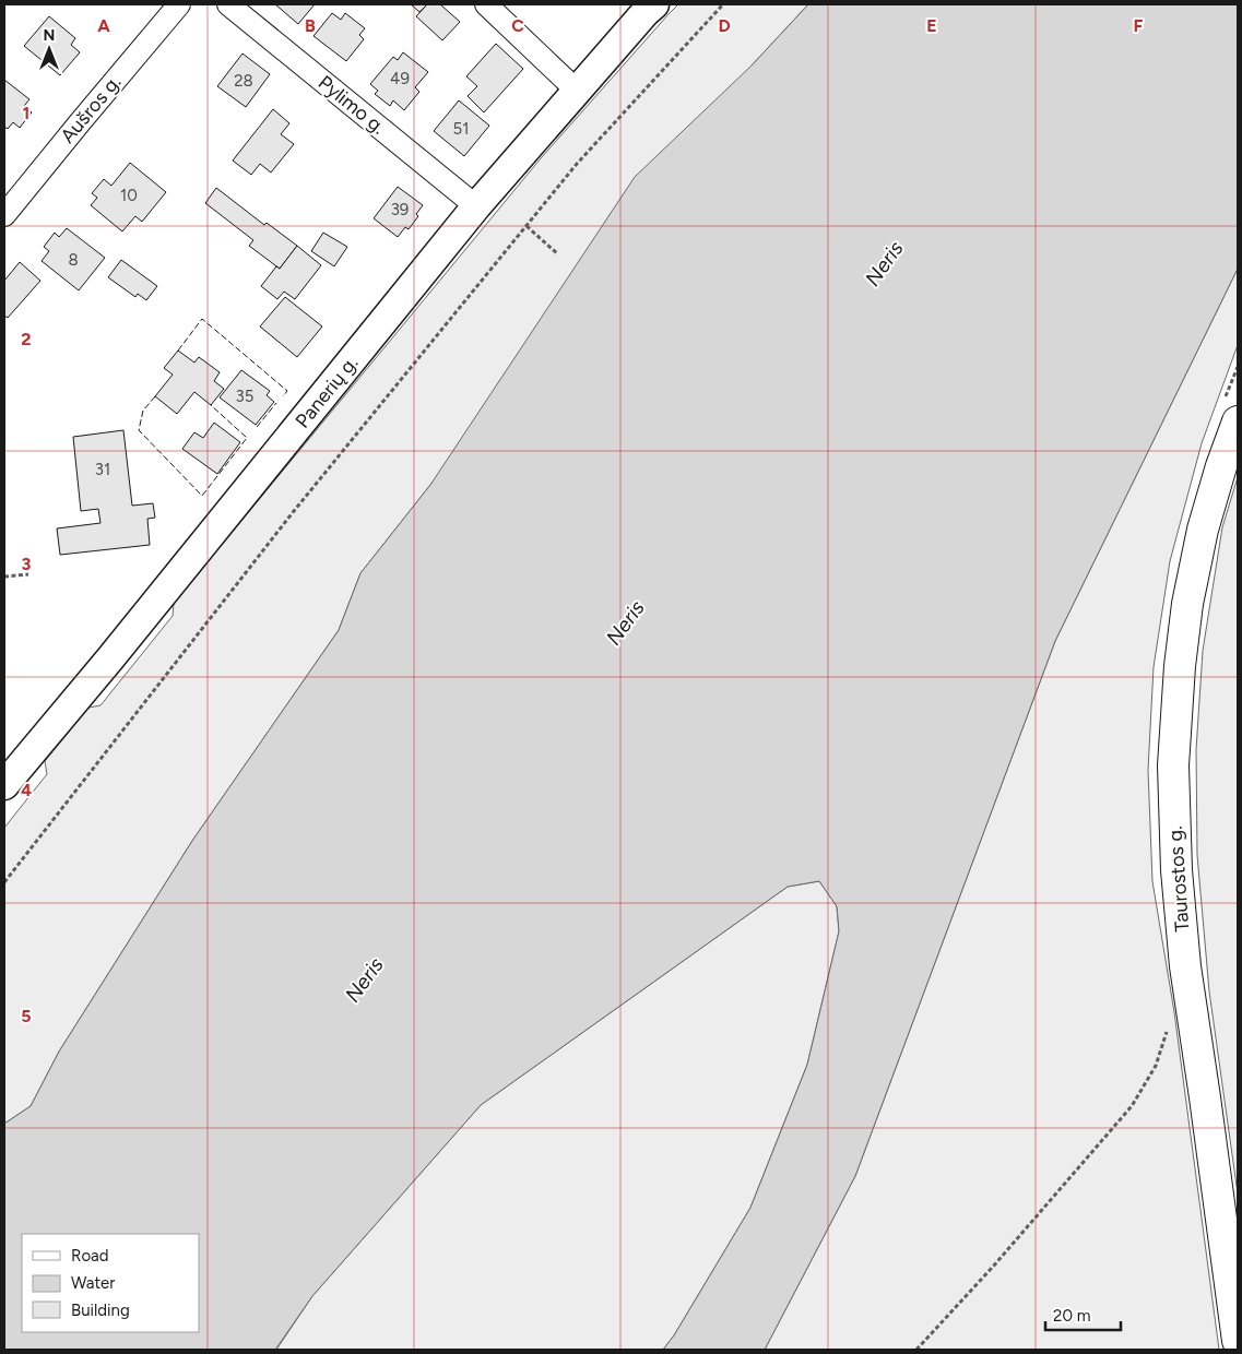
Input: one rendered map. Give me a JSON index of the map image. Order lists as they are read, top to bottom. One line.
{"streets":{"highway":["Taurostos g."],"street":["Pylimo g.","Aušros g.","Panerių g."]},"crossings":[["Pylimo g.","Panerių g."]],"water":["Neris"],"house_numbers":["49","28","51","10","39","8","35","31"],"legend":["Road","Water","Building"],"scale_bar":"20 m","north":"top","grid":{"columns":["A","B","C","D","E","F"],"rows":["1","2","3","4","5"]}}
